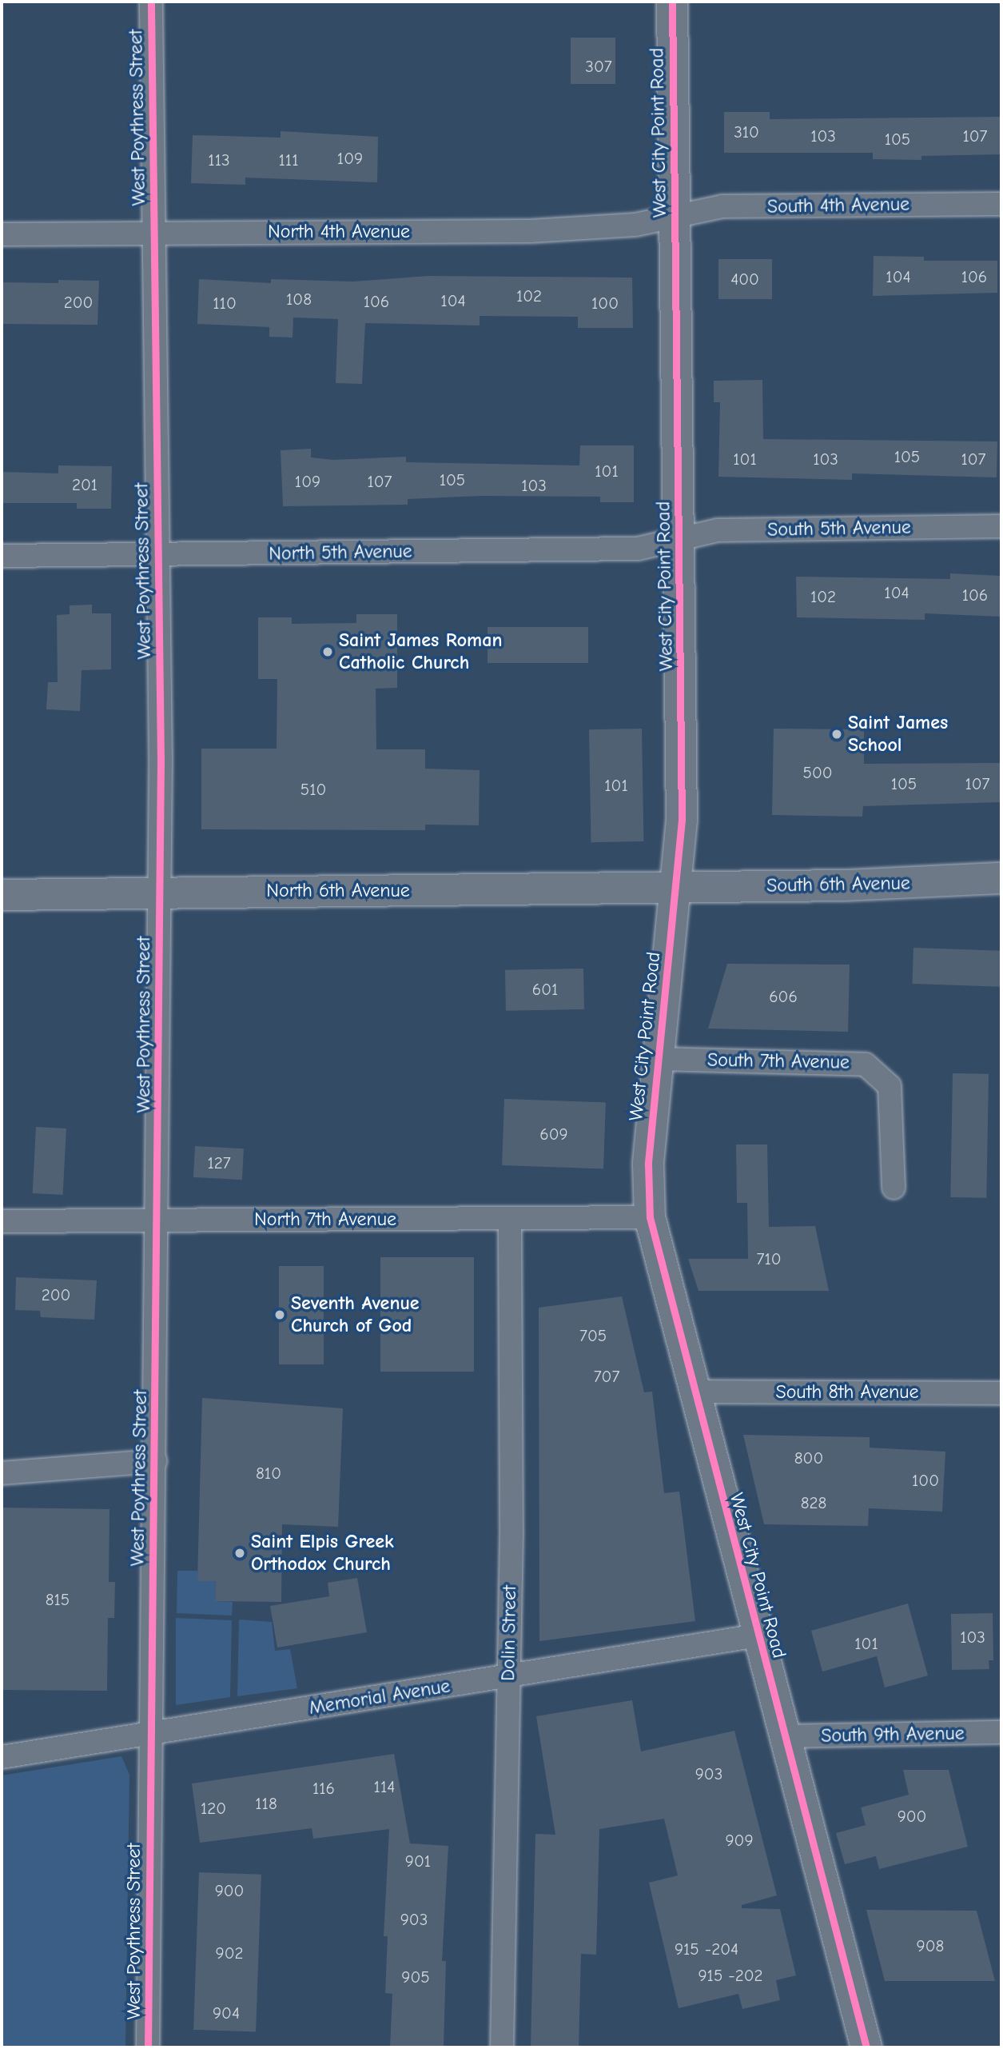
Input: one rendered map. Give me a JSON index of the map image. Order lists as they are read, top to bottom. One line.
{"streets":{"street":["West Poythress Street","West City Point Road","South 4th Avenue","North 4th Avenue","South 5th Avenue","North 5th Avenue","South 6th Avenue","North 6th Avenue","South 7th Avenue","North 7th Avenue","South 8th Avenue","Dolin Street","Memorial Avenue","South 9th Avenue"]},"crossings":[["West Poythress Street","North 4th Avenue"],["West Poythress Street","North 5th Avenue"],["West Poythress Street","North 6th Avenue"],["West Poythress Street","North 7th Avenue"],["West Poythress Street","Memorial Avenue"],["West City Point Road","South 4th Avenue"],["West City Point Road","North 4th Avenue"],["West City Point Road","South 5th Avenue"],["West City Point Road","North 5th Avenue"],["West City Point Road","South 6th Avenue"],["West City Point Road","North 6th Avenue"],["West City Point Road","South 7th Avenue"],["West City Point Road","North 7th Avenue"],["West City Point Road","South 8th Avenue"],["West City Point Road","Memorial Avenue"],["West City Point Road","South 9th Avenue"],["South 4th Avenue","North 4th Avenue"],["South 5th Avenue","North 5th Avenue"],["South 6th Avenue","North 6th Avenue"],["North 7th Avenue","Dolin Street"],["Dolin Street","Memorial Avenue"]],"places":["Saint James Roman Catholic Church","Saint James School","Seventh Avenue Church of God","Saint Elpis Greek Orthodox Church"],"house_numbers":["307","310","103","107","105","109","113","111","104","106","400","102","108","104","106","200","110","100","105","101","103","107","101","105","109","107","201","103","104","106","102","500","105","107","101","510","601","606","609","127","710","200","705","707","800","810","100","828","815","103","101","903","114","116","118","120","900","909","901","900","903","908","915 -204","902","915 -202","905","904"]}
